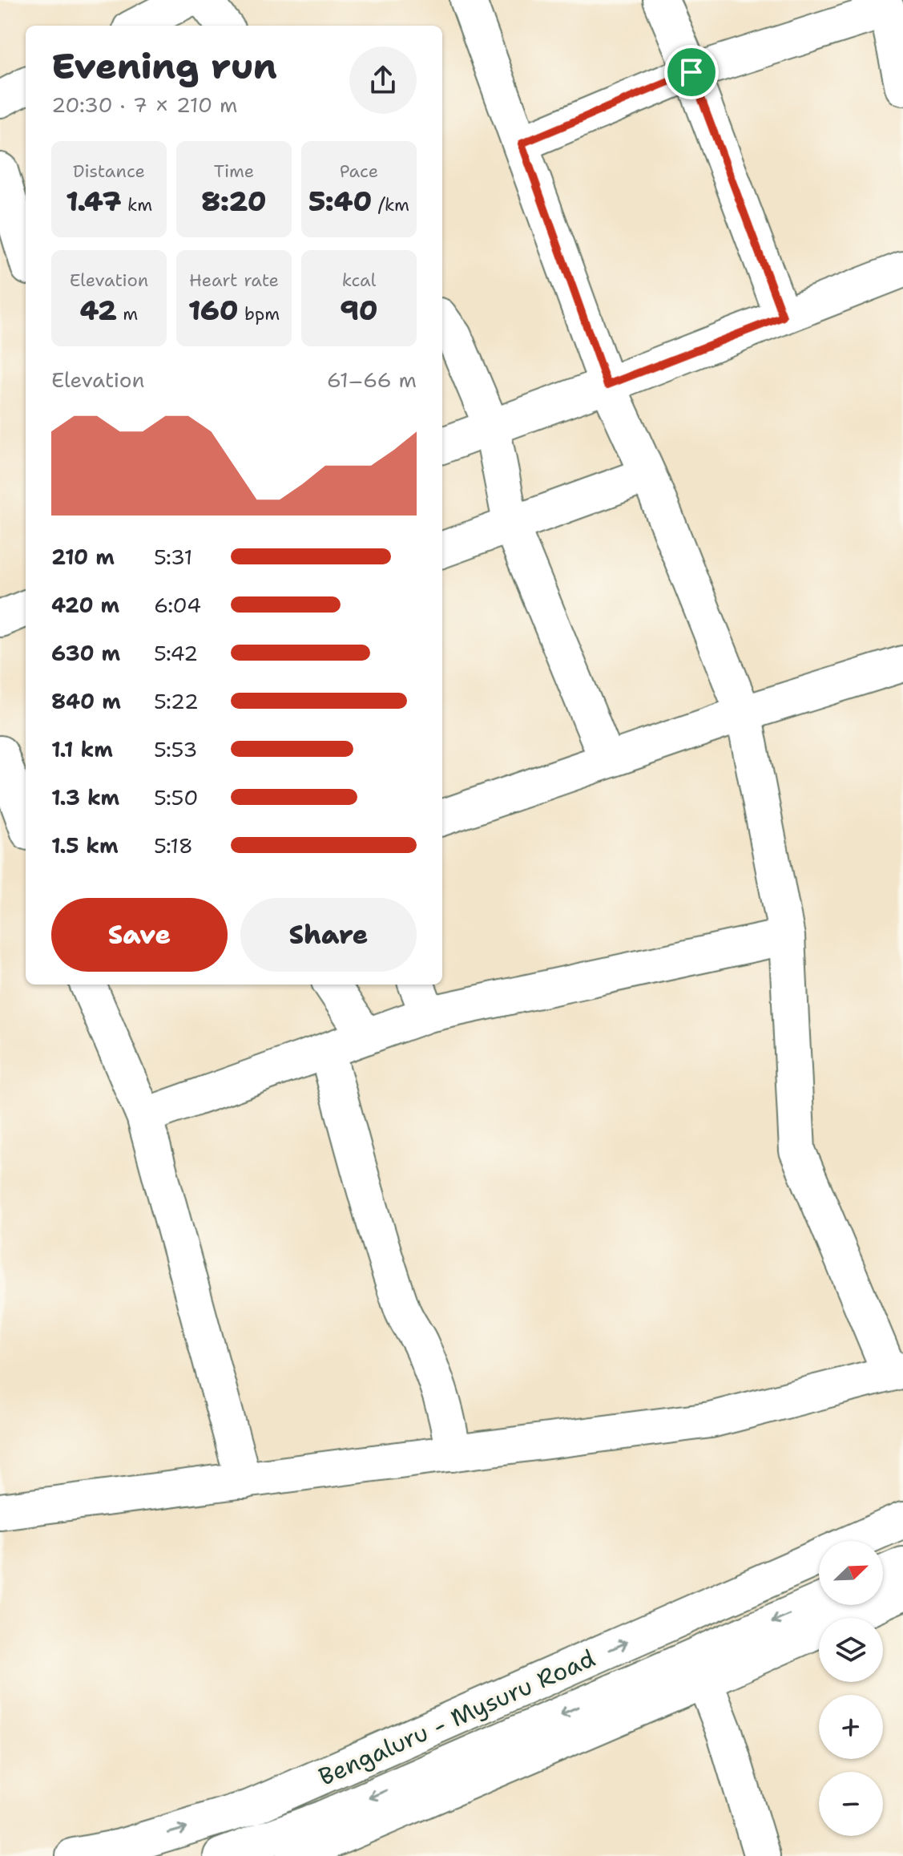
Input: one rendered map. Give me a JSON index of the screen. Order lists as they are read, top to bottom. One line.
{"streets":{"street":["Bengaluru - Mysuru Road"]},"north":"top right","page":{"heading":["Evening run","20:30 · 7 × 210 m"],"stats":[["Distance","1.47 km"],["Time","8:20"],["Pace","5:40 /km"],["Elevation","42 m"],["Heart rate","160 bpm"],["kcal","90"]],"chart":["Elevation","61–66 m"],"list":[{"name":"210 m","note":"5:31"},{"name":"420 m","note":"6:04"},{"name":"630 m","note":"5:42"},{"name":"840 m","note":"5:22"},{"name":"1.1 km","note":"5:53"},{"name":"1.3 km","note":"5:50"},{"name":"1.5 km","note":"5:18"}],"buttons":["Save","Share"],"map_buttons":["+","−"]}}
